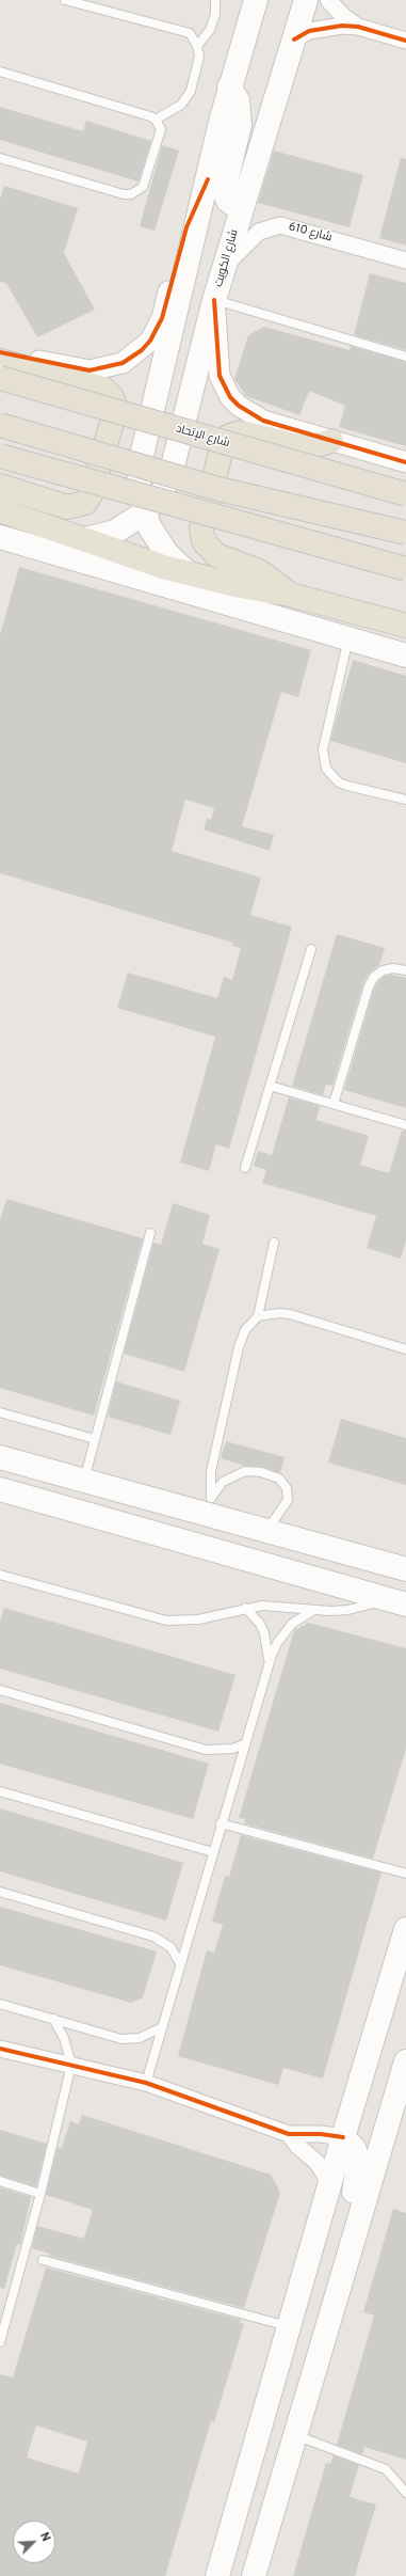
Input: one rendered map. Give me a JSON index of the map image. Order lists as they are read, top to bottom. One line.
{"streets":{"highway":["شارع الإتحاد"],"main road":["شارع الكويت"],"street":["شارع 610"]},"crossings":[["شارع 610","شارع الكويت"]],"north":"top right"}
